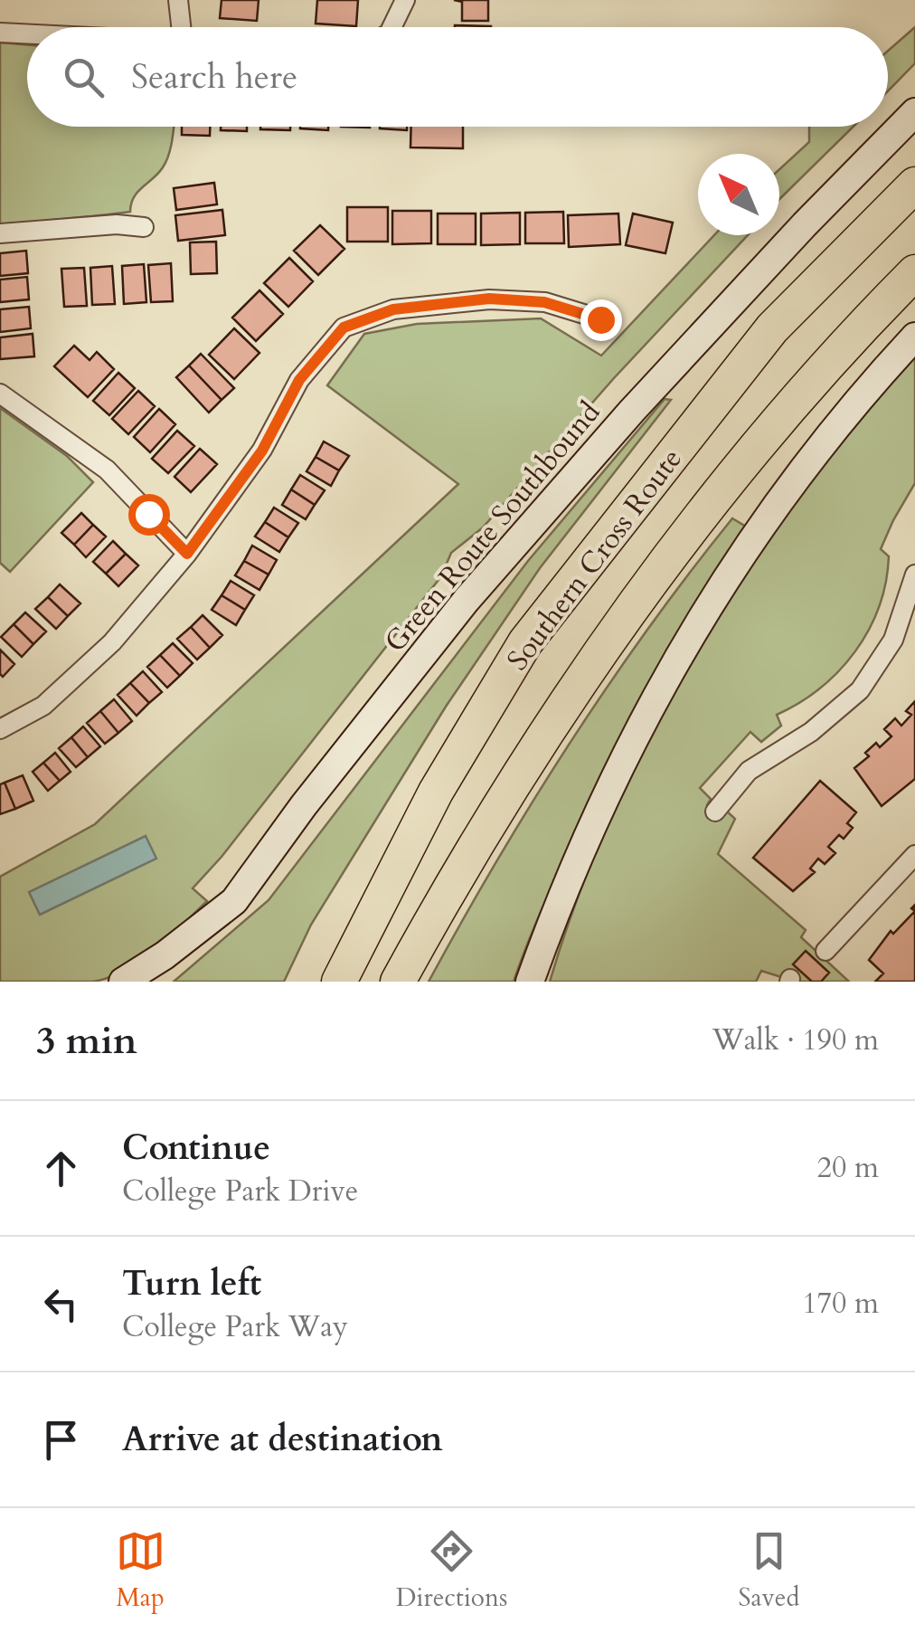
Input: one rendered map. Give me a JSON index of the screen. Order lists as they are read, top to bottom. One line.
{"streets":{"highway":["Southern Cross Route"],"main road":["Green Route Southbound"]},"north":"top left","page":{"search":"Search here","heading":["3 min","Walk · 190 m"],"list":[["Continue","College Park Drive","20 m"],["Turn left","College Park Way","170 m"],"Arrive at destination"],"nav":["Map","Directions","Saved"]}}
